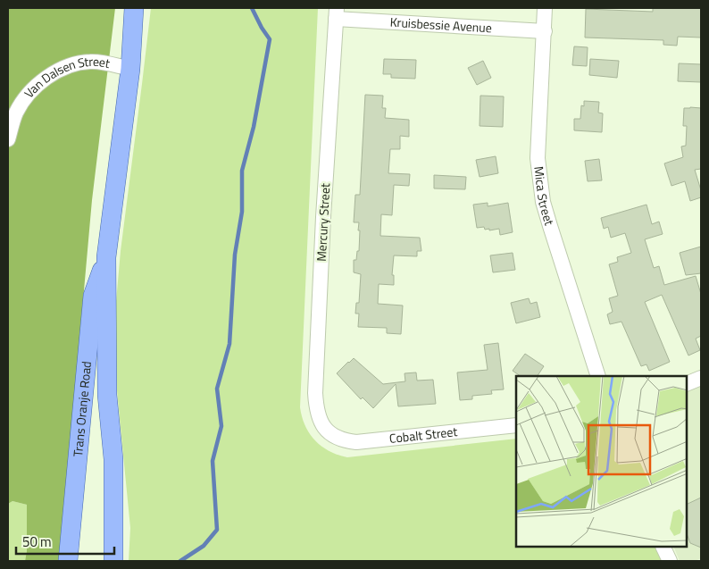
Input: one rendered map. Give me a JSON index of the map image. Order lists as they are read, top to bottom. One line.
{"streets":{"main road":["Trans Oranje Road"],"street":["Kruisbessie Avenue","Van Dalsen Street","Mica Street","Mercury Street","Cobalt Street"]},"crossings":[["Kruisbessie Avenue","Mica Street"],["Kruisbessie Avenue","Mercury Street"],["Van Dalsen Street","Trans Oranje Road"],["Mercury Street","Cobalt Street"]],"scale_bar":"50 m"}
